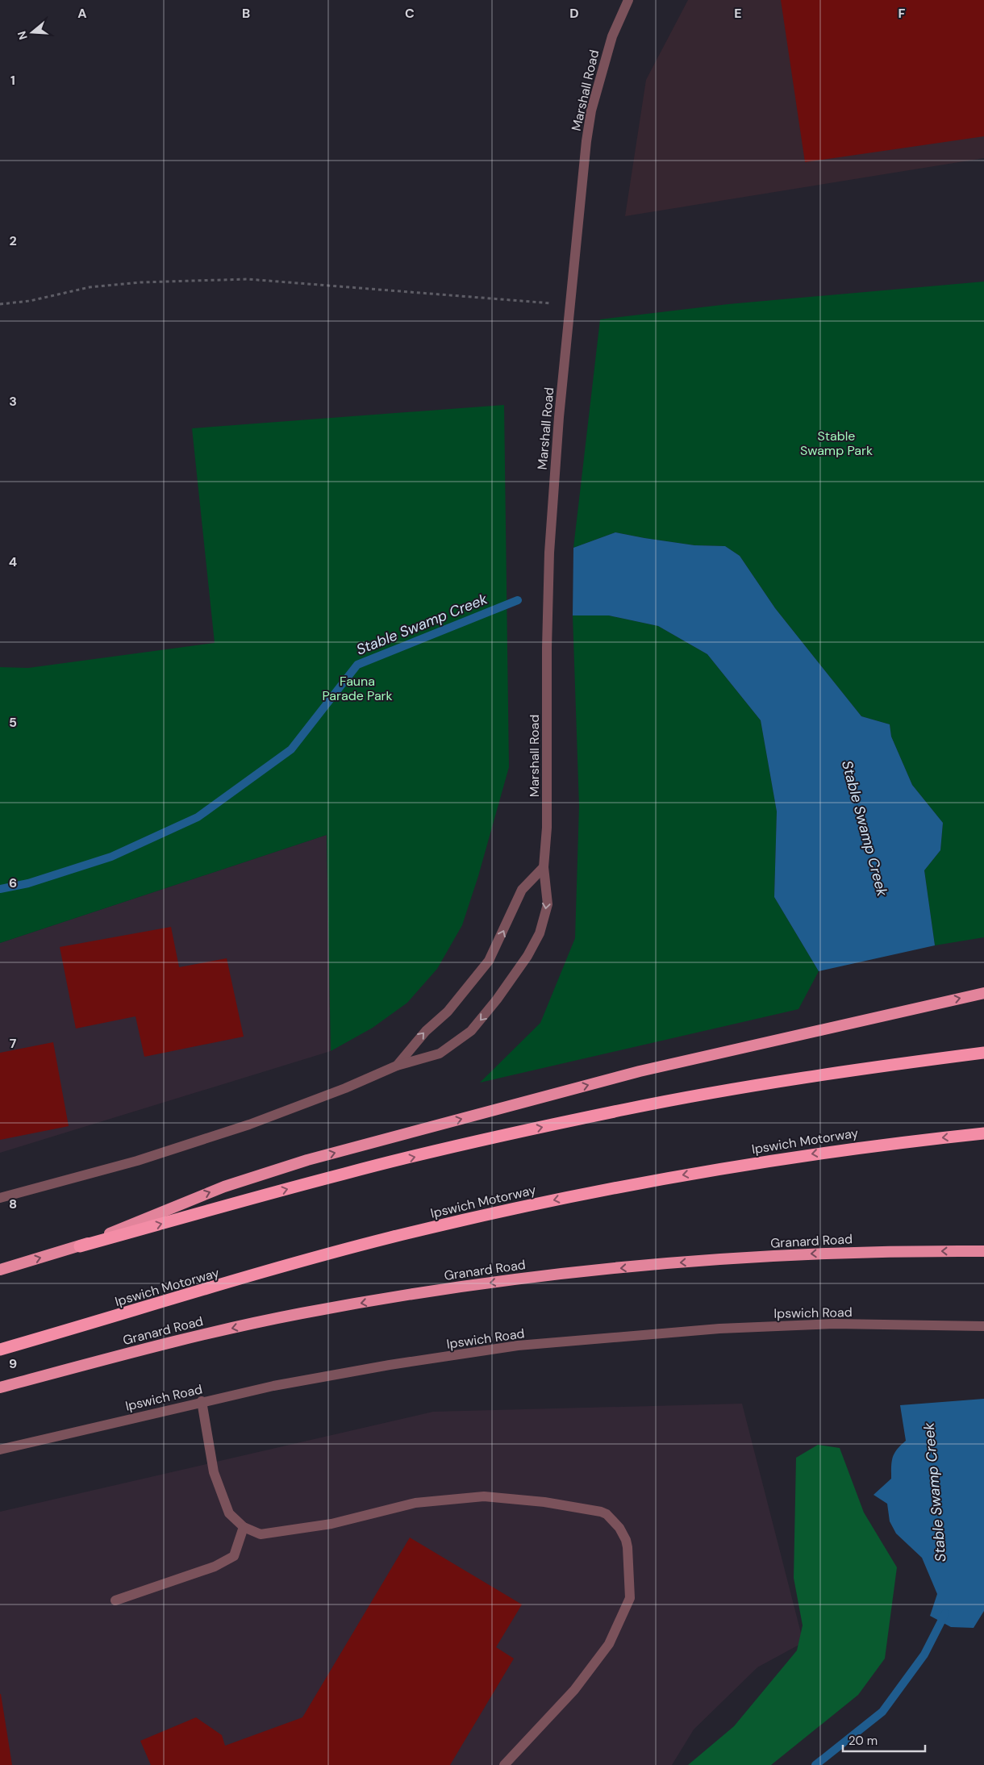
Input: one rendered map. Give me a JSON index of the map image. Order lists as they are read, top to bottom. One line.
{"streets":{"highway":["Ipswich Motorway","Granard Road"],"street":["Marshall Road","Ipswich Road"]},"one_way":["Granard Road"],"water":["Stable Swamp Creek"],"parks":["Stable Swamp Park","Fauna Parade Park"],"scale_bar":"20 m","north":"left","grid":{"columns":["A","B","C","D","E","F"],"rows":["1","2","3","4","5","6","7","8","9"]}}
